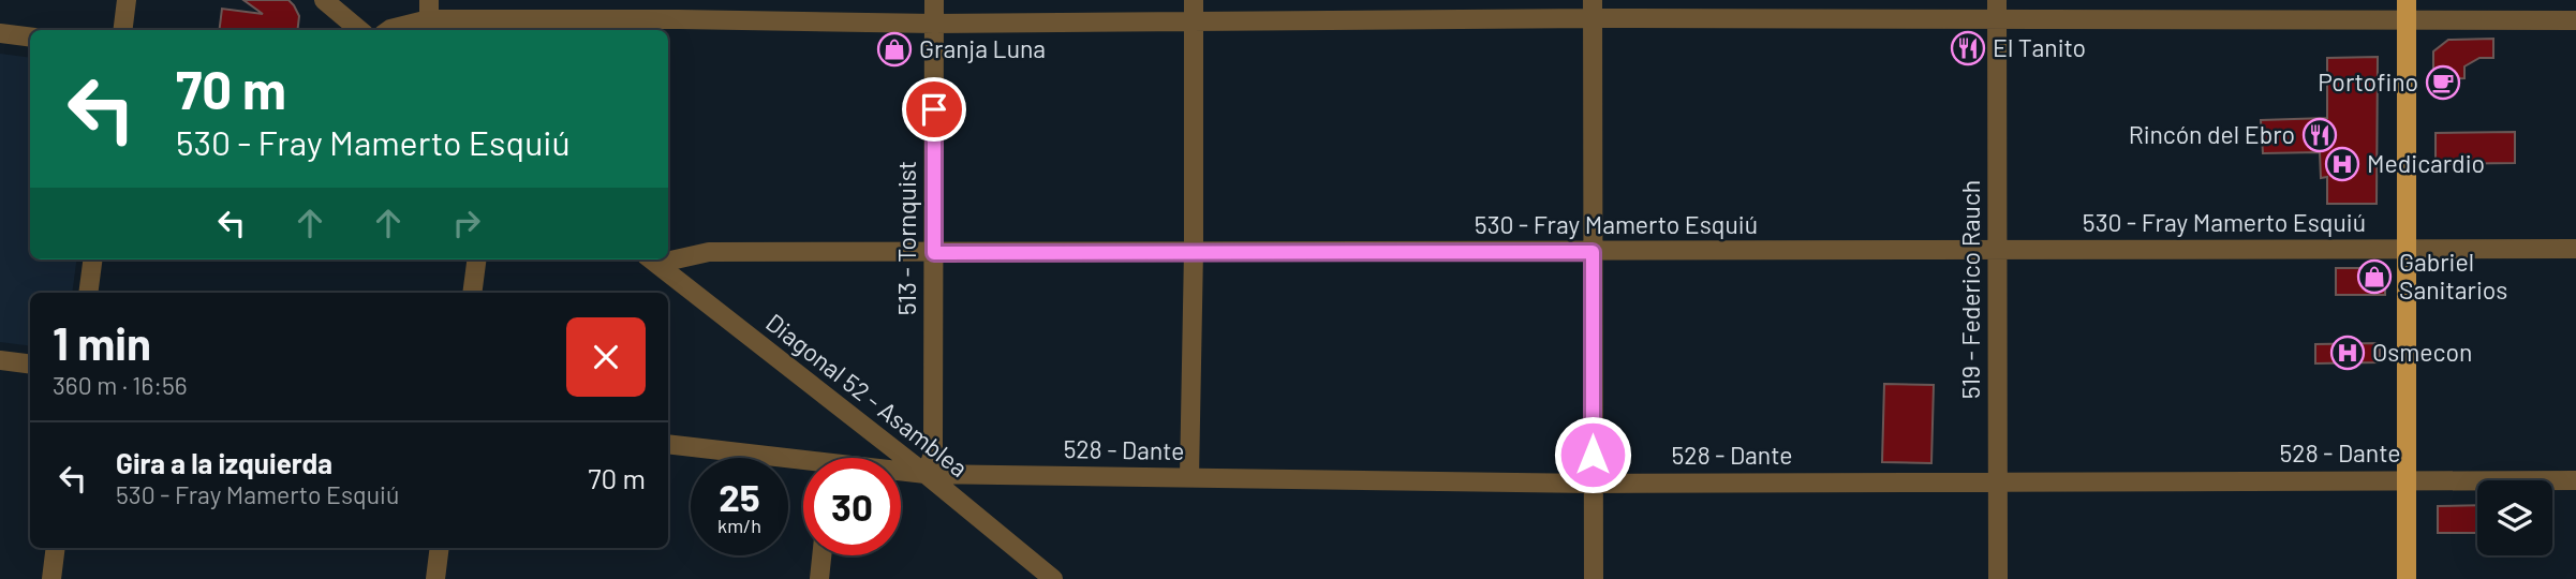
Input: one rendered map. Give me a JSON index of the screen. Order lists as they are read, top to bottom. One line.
{"streets":{"street":["530 - Fray Mamerto Esquiú","513 - Tornquist","519 - Federico Rauch","Diagonal 52 - Asamblea","528 - Dante"]},"crossings":[["530 - Fray Mamerto Esquiú","513 - Tornquist"],["530 - Fray Mamerto Esquiú","519 - Federico Rauch"],["513 - Tornquist","Diagonal 52 - Asamblea"],["513 - Tornquist","528 - Dante"],["519 - Federico Rauch","528 - Dante"],["Diagonal 52 - Asamblea","528 - Dante"]],"places":{"restaurant":["El Tanito","Rincón del Ebro"],"shop":["Granja Luna","Gabriel Sanitarios"],"cafe":["Portofino"],"hospital":["Medicardio","Osmecon"]},"page":{"turn":["70 m","530 - Fray Mamerto Esquiú"],"heading":["1 min","360 m · 16:56"],"list":[{"name":"Gira a la izquierda","note":"530 - Fray Mamerto Esquiú","value":"70 m"}],"speed":"25 km/h","limit":"30"}}
